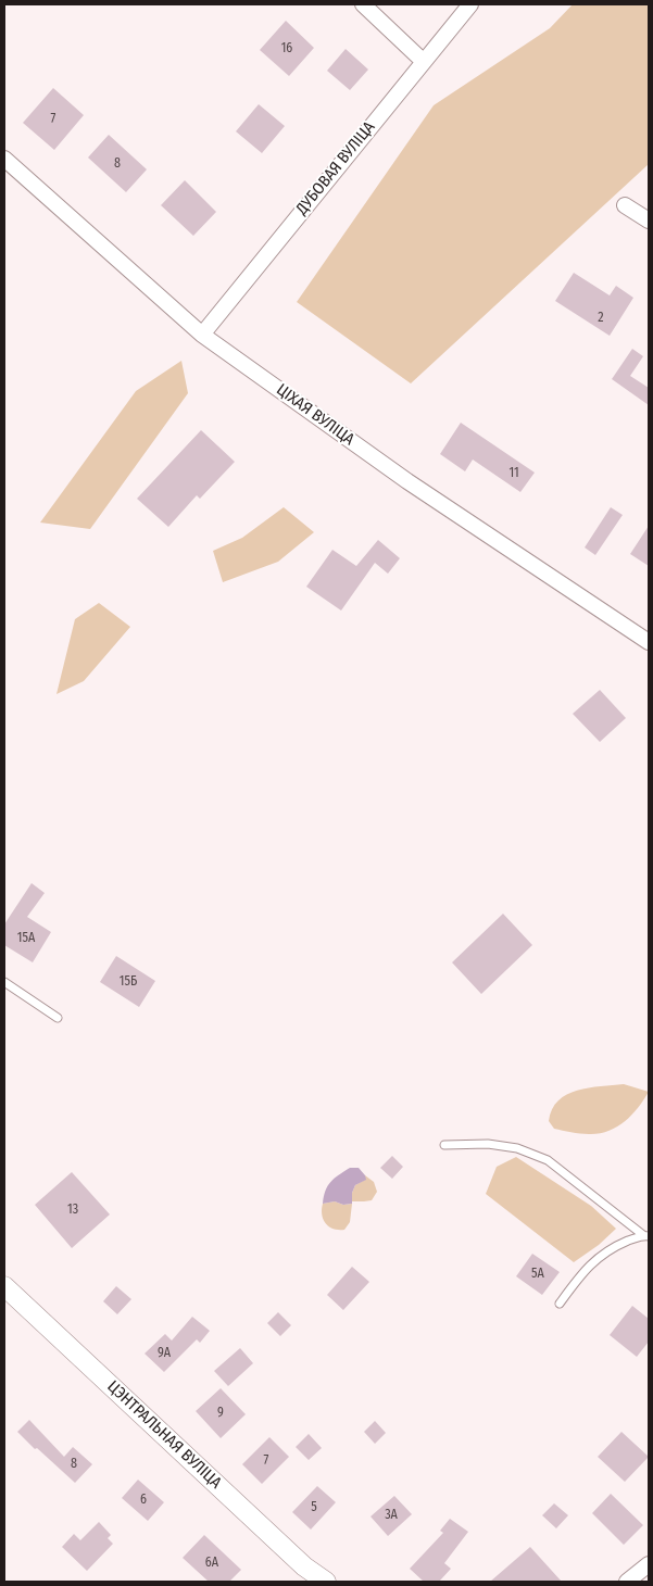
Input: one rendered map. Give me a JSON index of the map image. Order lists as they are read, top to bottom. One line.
{"streets":{"street":["ДУБОВАЯ ВУЛІЦА","ЦІХАЯ ВУЛІЦА","ЦЭНТРАЛЬНАЯ ВУЛІЦА"]},"crossings":[["ДУБОВАЯ ВУЛІЦА","ЦІХАЯ ВУЛІЦА"]],"house_numbers":["16","7","8","2","11","15А","15Б","13","5А","9А","9","7","8","6","5","3А","6А"]}
